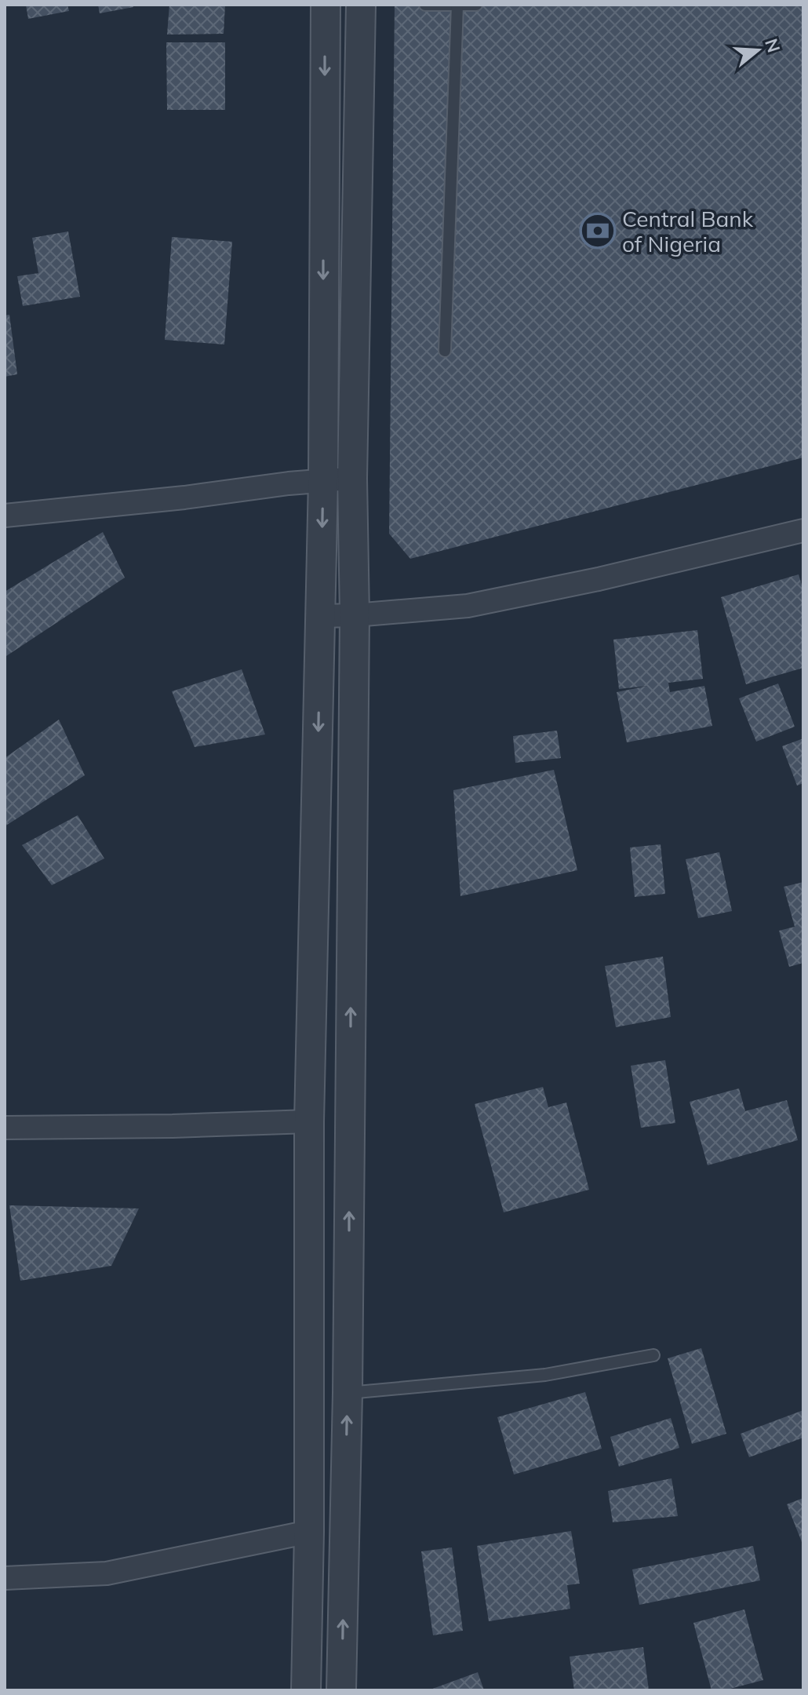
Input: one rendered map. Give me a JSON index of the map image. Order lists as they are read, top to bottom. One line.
{"places":{"bank":["Central Bank of Nigeria"]},"north":"right"}
